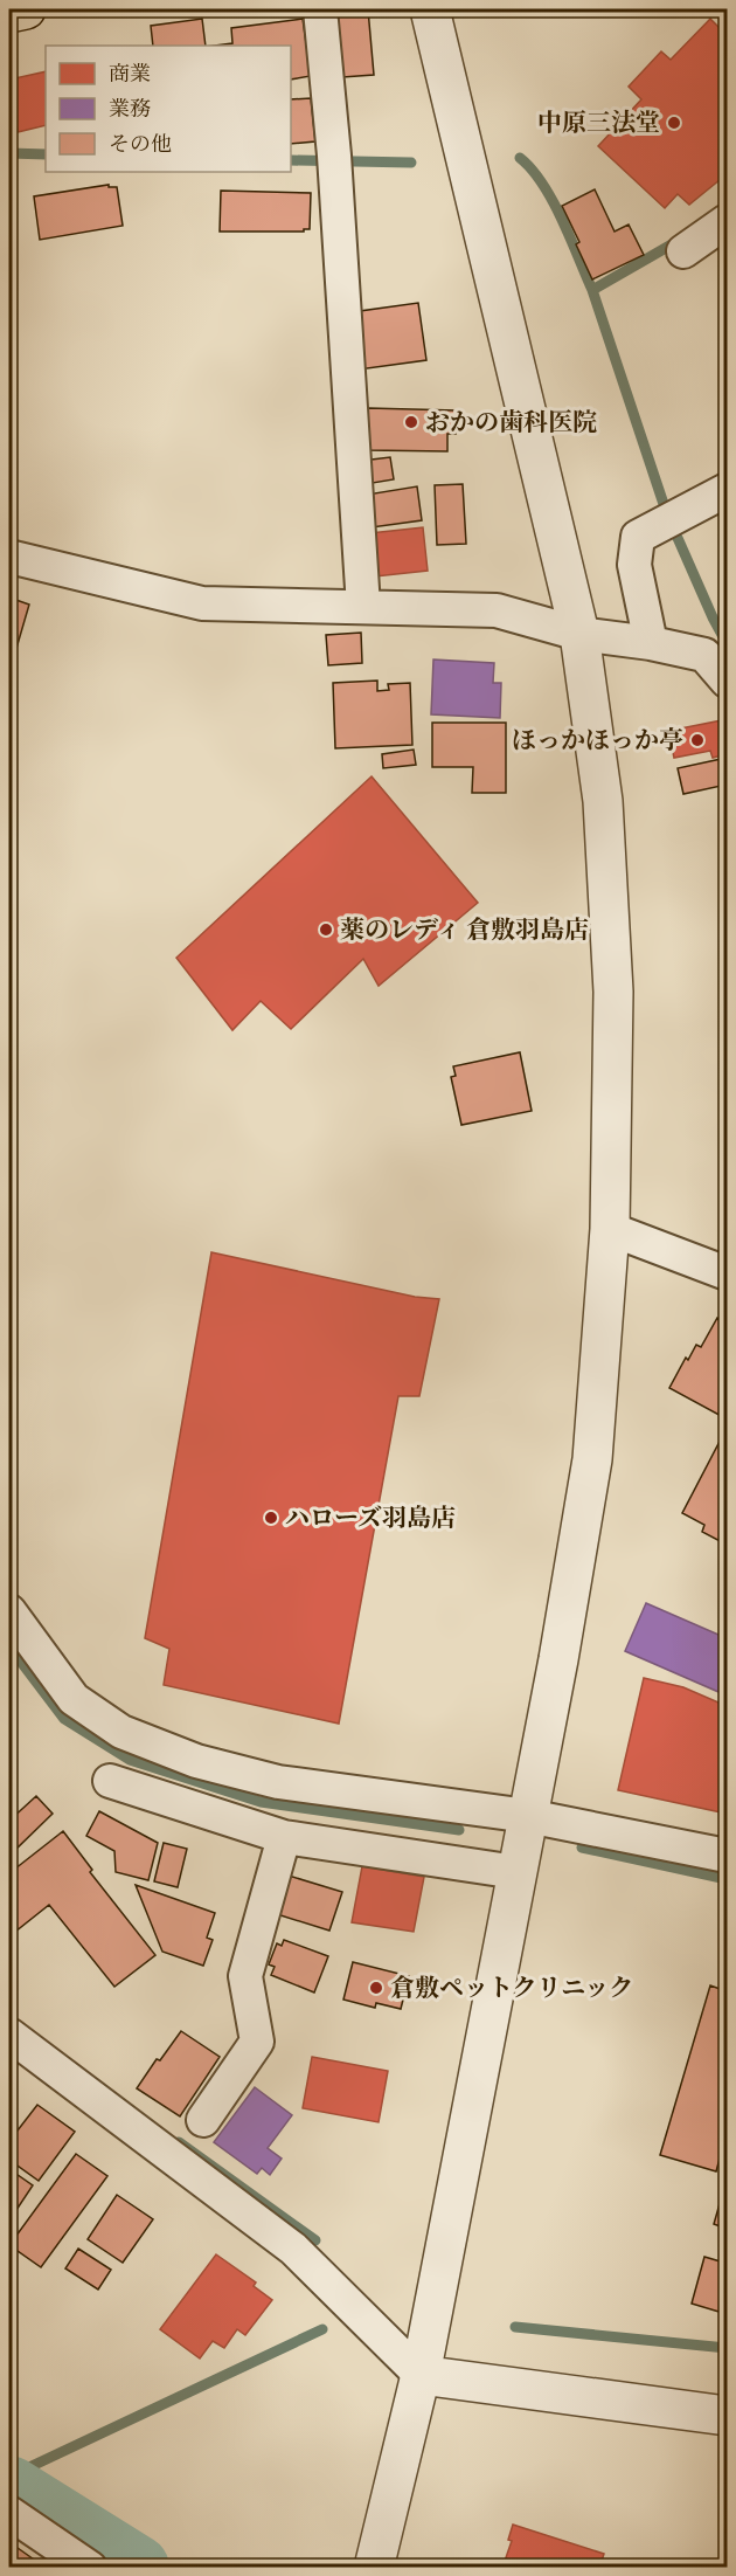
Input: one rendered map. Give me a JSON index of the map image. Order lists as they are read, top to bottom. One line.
{"places":["中原三法堂","おかの歯科医院","ほっかほっか亭","薬のレディ 倉敷羽島店","ハローズ羽島店","倉敷ペットクリニック"],"legend":["商業","業務","その他"]}
